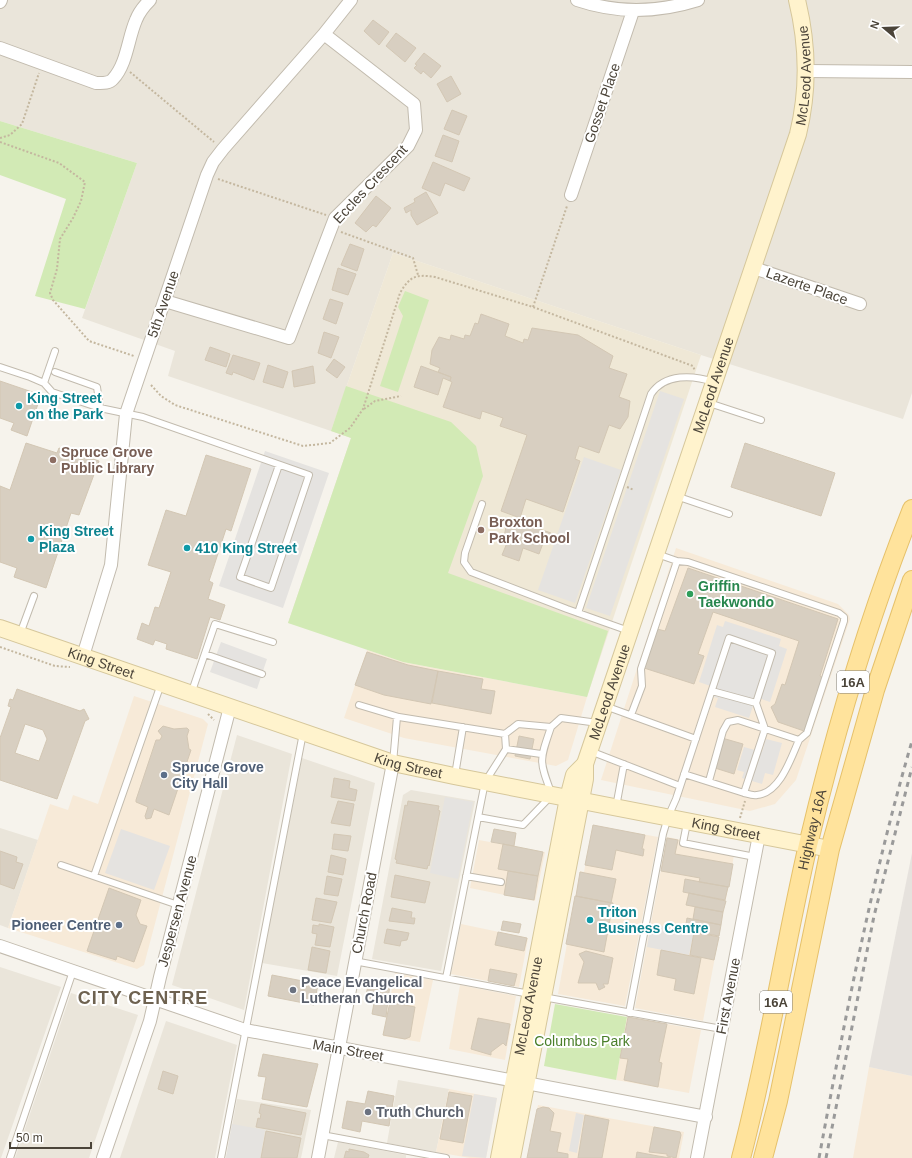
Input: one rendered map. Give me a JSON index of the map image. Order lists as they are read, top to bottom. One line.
{"streets":{"main road":["16A","Highway 16A"],"street":["McLeod Avenue","Gosset Place","Eccles Crescent","Lazerte Place","5th Avenue","King Street","Jespersen Avenue","Church Road","First Avenue","Main Street"]},"crossings":[["McLeod Avenue","Lazerte Place"],["McLeod Avenue","King Street"],["McLeod Avenue","Main Street"],["Eccles Crescent","5th Avenue"],["5th Avenue","King Street"],["King Street","Highway 16A"],["King Street","Jespersen Avenue"],["King Street","Church Road"],["King Street","First Avenue"],["Jespersen Avenue","Main Street"],["Church Road","Main Street"],["First Avenue","Main Street"]],"districts":["CITY CENTRE"],"parks":["Columbus Park"],"places":["King Street on the Park","Spruce Grove Public Library","Broxton Park School","King Street Plaza","410 King Street","Griffin Taekwondo","Spruce Grove City Hall","Triton Business Centre","Pioneer Centre","Peace Evangelical Lutheran Church","Truth Church"],"scale_bar":"50 m","north":"left"}
